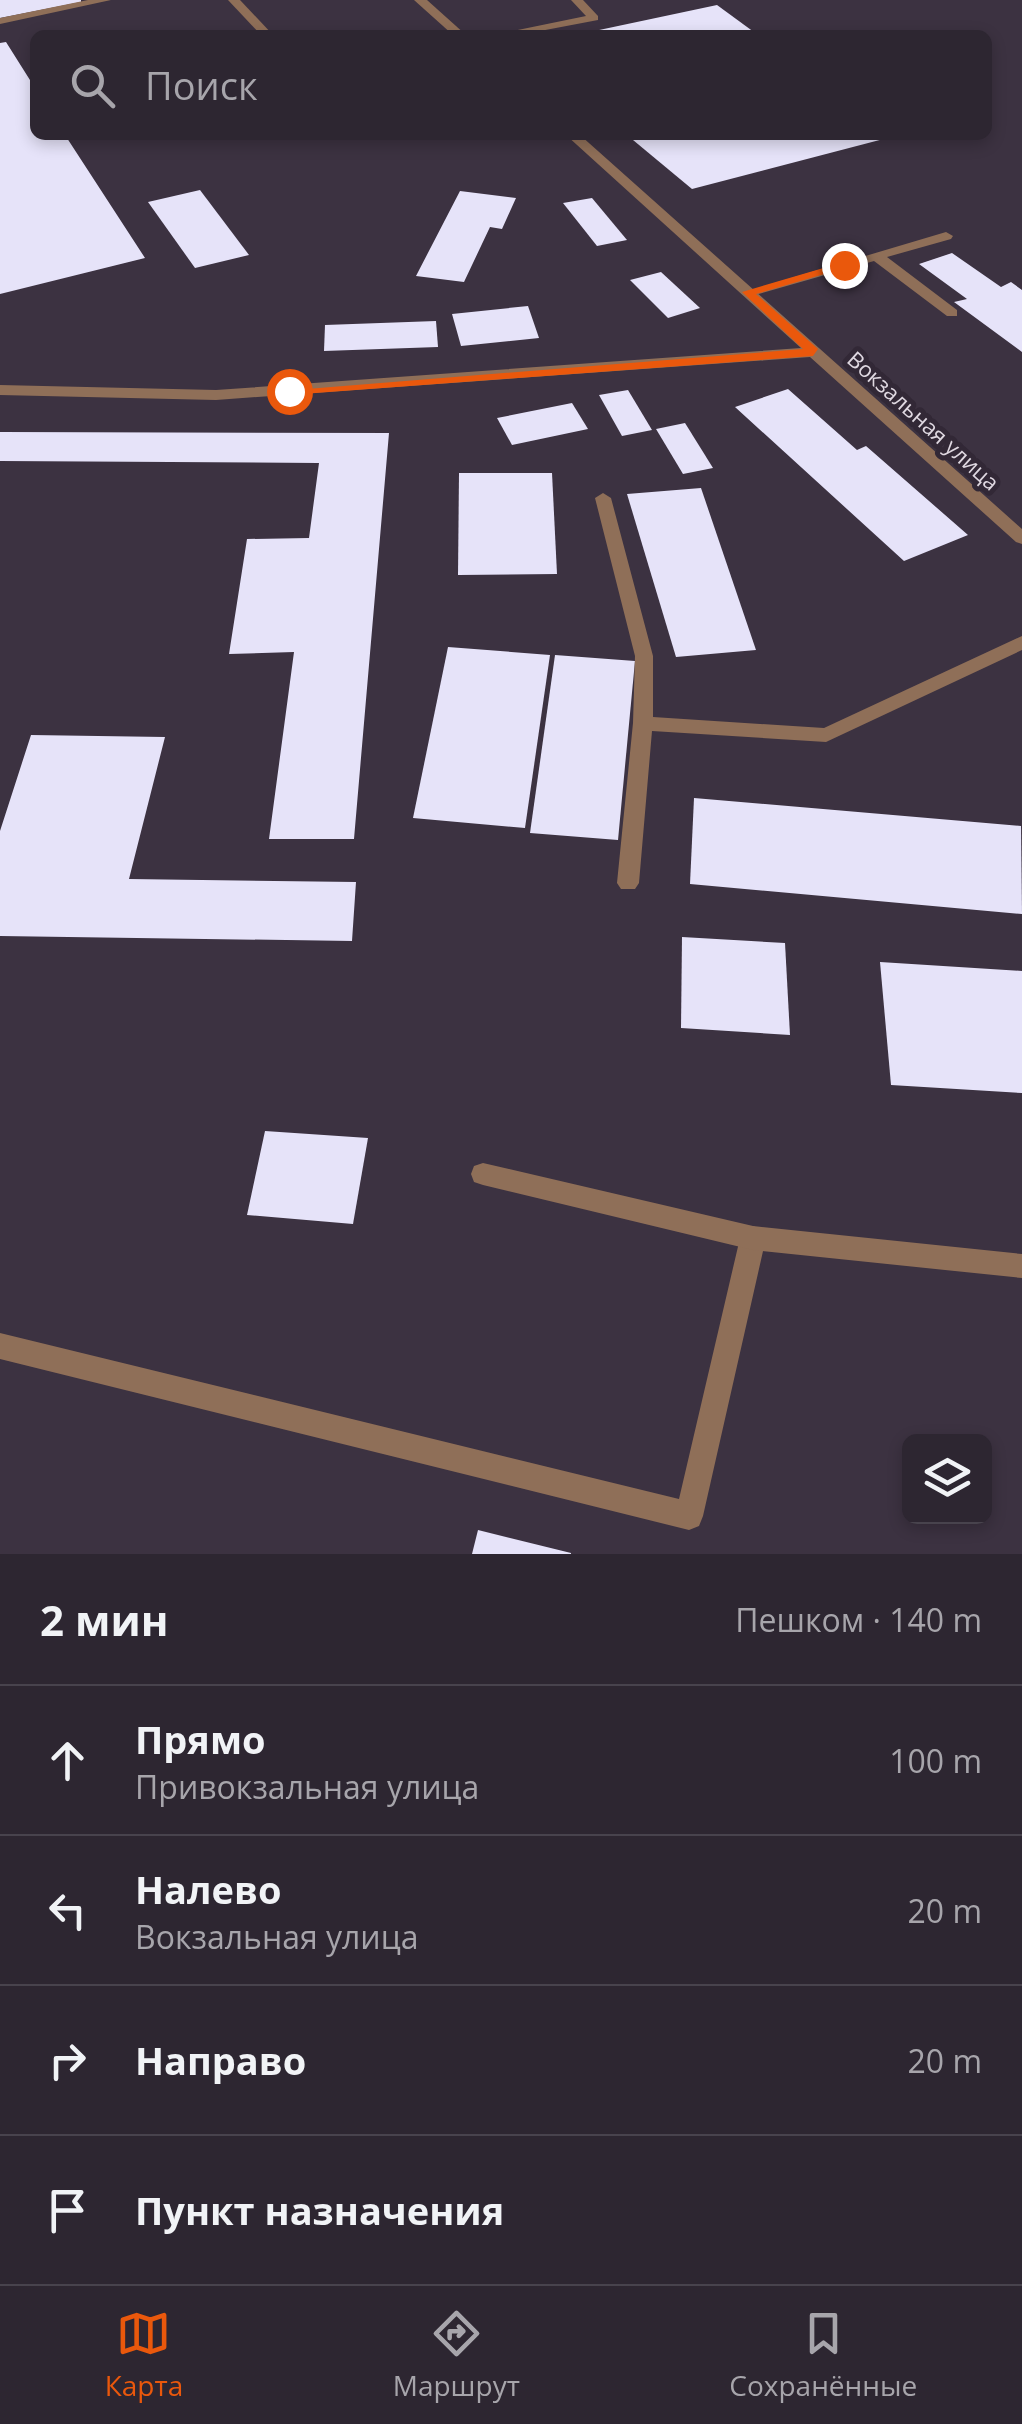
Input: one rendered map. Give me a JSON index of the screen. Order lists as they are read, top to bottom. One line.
{"streets":{"street":["Вокзальная улица"]},"page":{"search":"Поиск","heading":["2 мин","Пешком · 140 m"],"list":[["Прямо","Привокзальная улица","100 m"],["Налево","Вокзальная улица","20 m"],["Направо","20 m"],"Пункт назначения"],"nav":["Карта","Маршрут","Сохранённые"]}}
